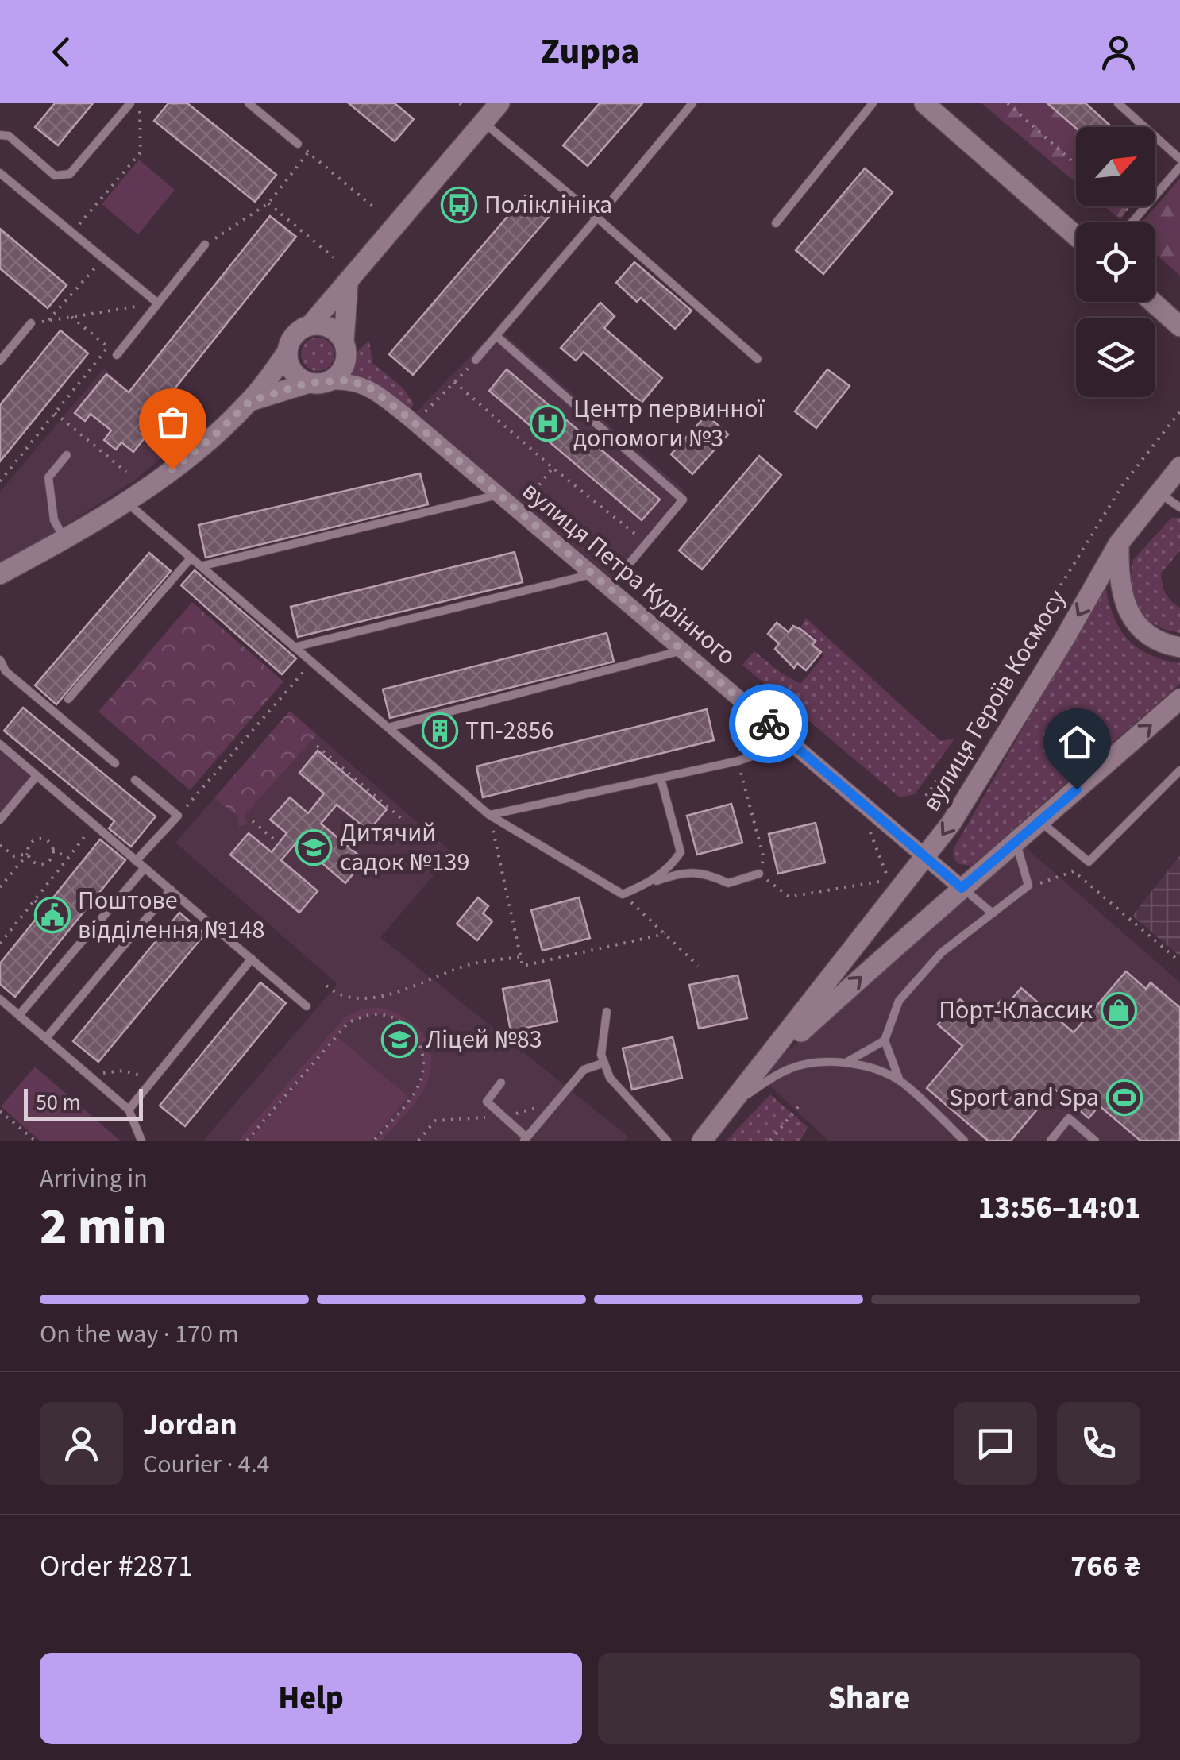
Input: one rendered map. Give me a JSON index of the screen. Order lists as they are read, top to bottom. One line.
{"streets":{"main road":["вулиця Героїв Космосу"],"street":["вулиця Петра Курінного"]},"crossings":[["вулиця Петра Курінного","вулиця Героїв Космосу"]],"places":{"bus stop":["Поліклініка"],"hospital":["Центр первинної допомоги №3"],"building":["ТП-2856"],"school or university":["Дитячий садок №139","Ліцей №83"],"public building":["Поштове відділення №148"],"shop":["Порт-Классик"],"sports":["Sport and Spa"]},"scale_bar":"50 m","north":"top right","page":{"header":"Zuppa","scale":"50 m","heading":["2 min","Arriving in","13:56–14:01"],"panel":["Jordan","Courier · 4.4","Order #2871","766 ₴"],"bar":"On the way · 170 m","buttons":["Help","Share"]}}
